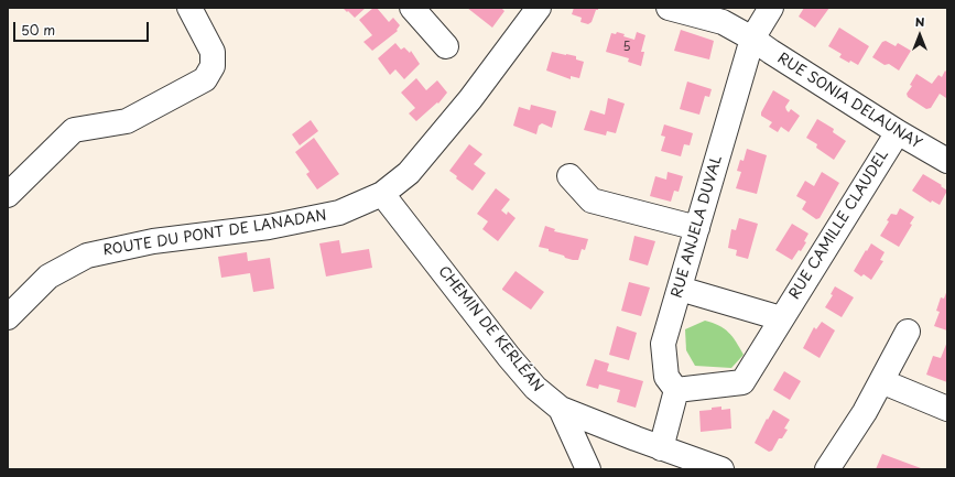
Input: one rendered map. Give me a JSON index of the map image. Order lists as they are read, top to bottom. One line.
{"streets":{"street":["RUE SONIA DELAUNAY","RUE CAMILLE CLAUDEL","RUE ANJELA DUVAL","ROUTE DU PONT DE LANADAN","CHEMIN DE KERLÉAN"]},"crossings":[["RUE SONIA DELAUNAY","RUE CAMILLE CLAUDEL"],["RUE SONIA DELAUNAY","RUE ANJELA DUVAL"],["RUE CAMILLE CLAUDEL","RUE ANJELA DUVAL"],["ROUTE DU PONT DE LANADAN","CHEMIN DE KERLÉAN"]],"house_numbers":["5"],"scale_bar":"50 m","north":"top"}
